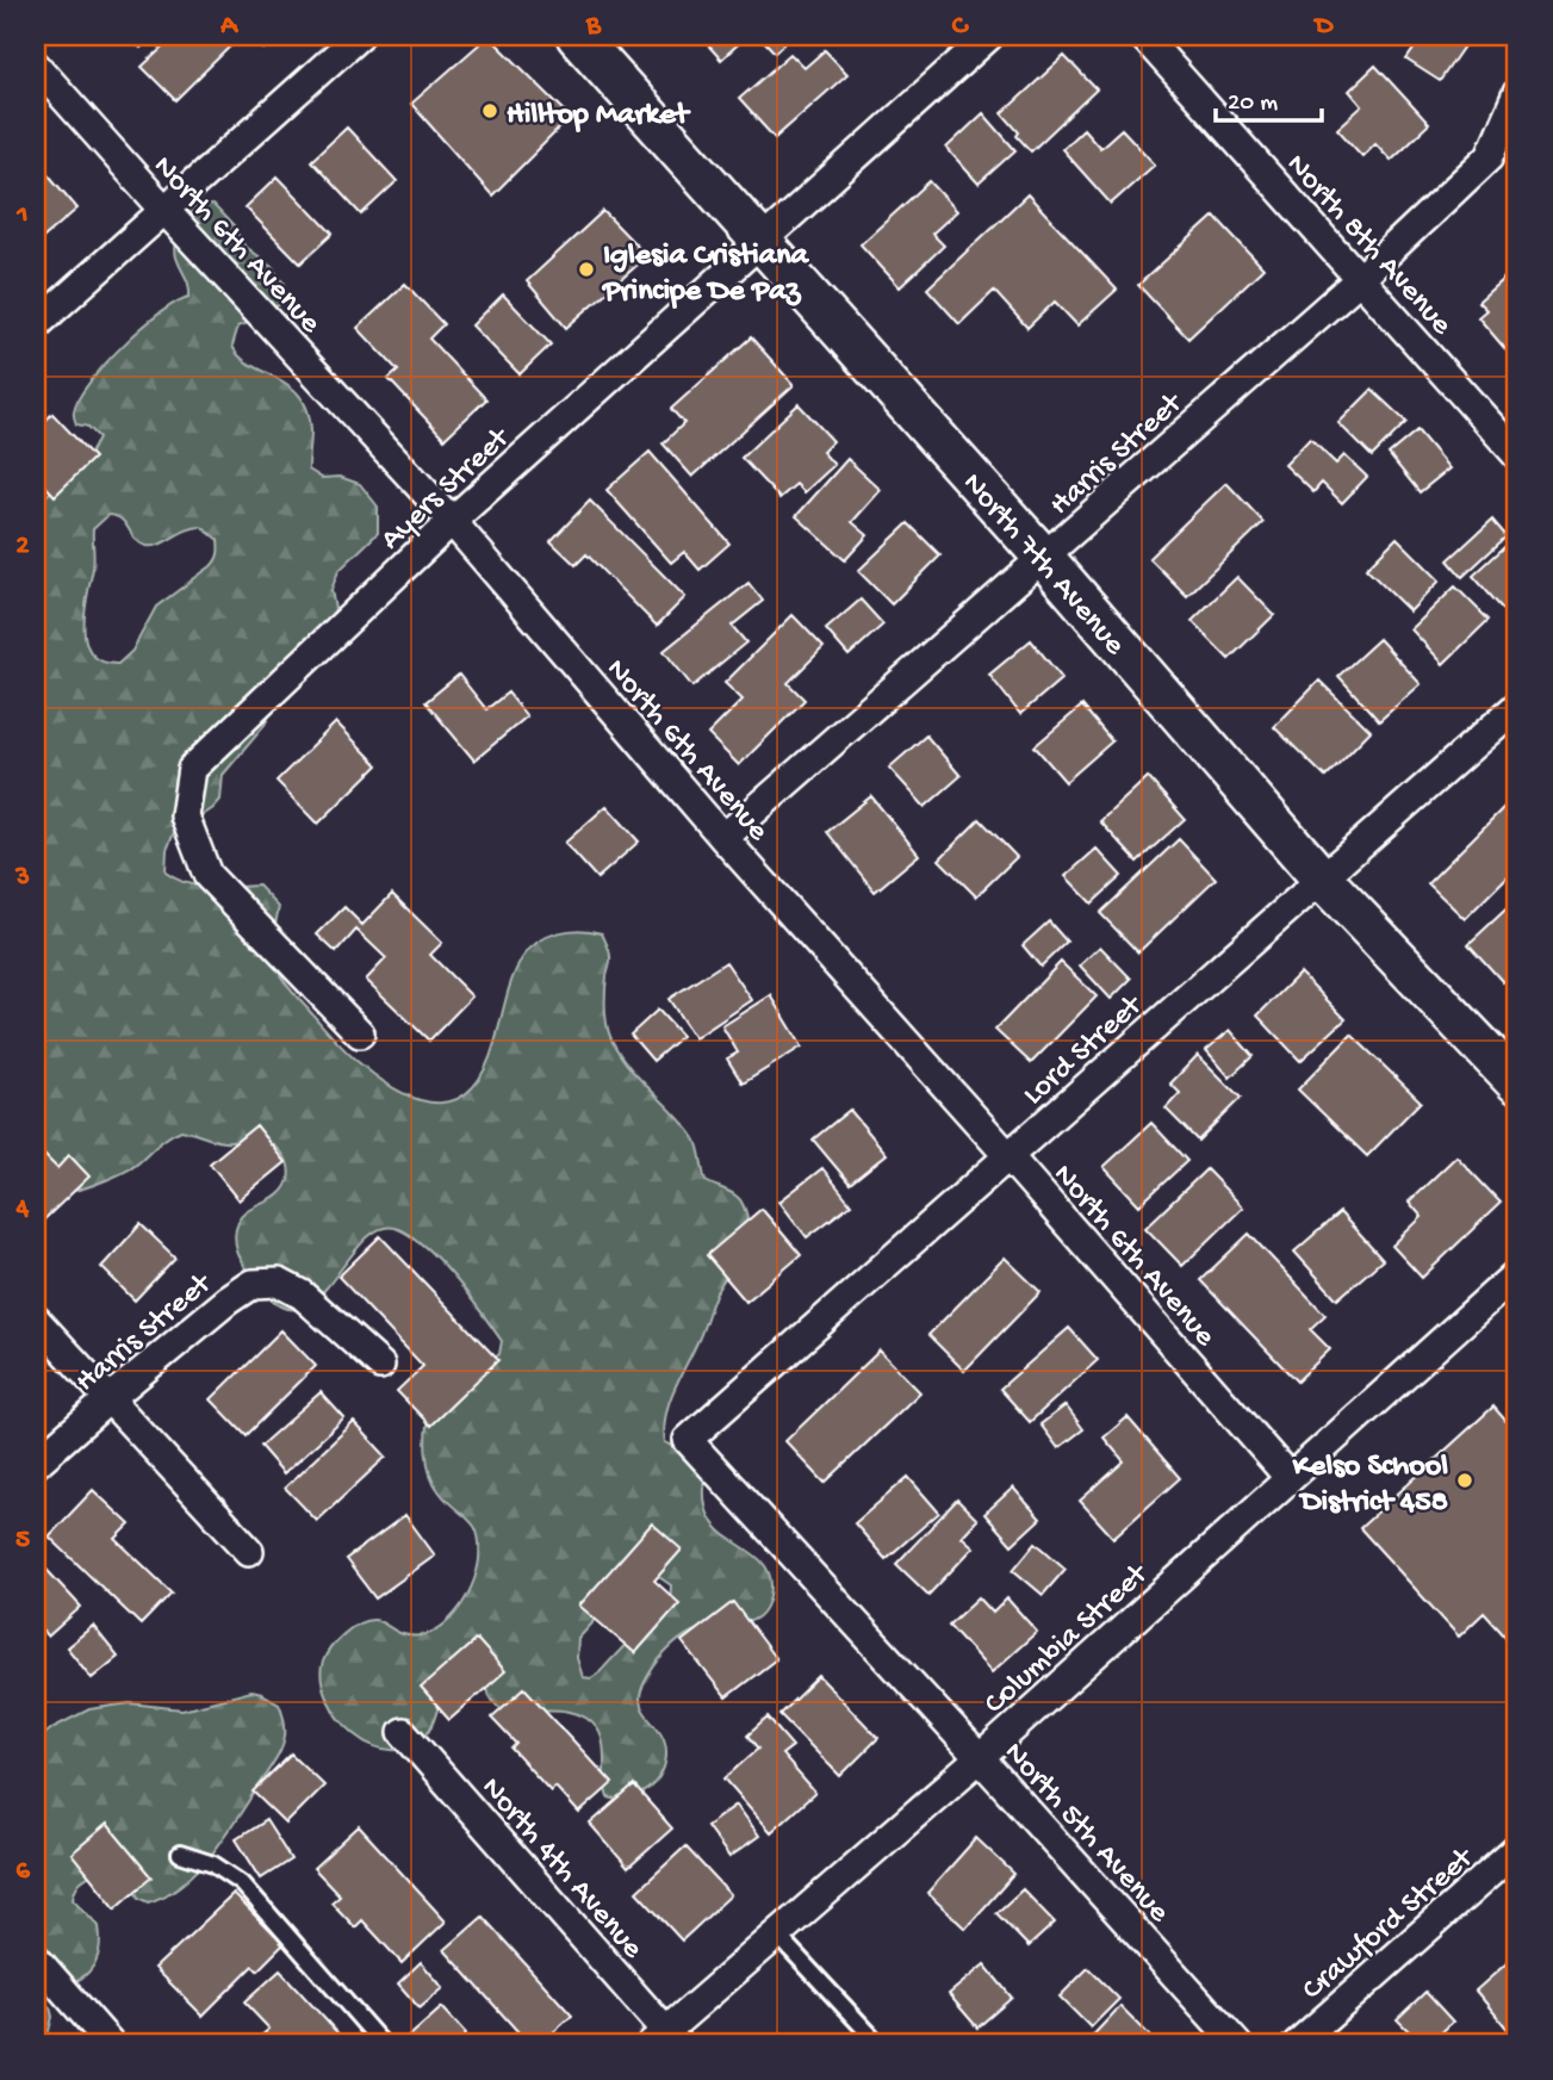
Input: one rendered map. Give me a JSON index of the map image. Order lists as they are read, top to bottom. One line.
{"streets":{"street":["North 6th Avenue","North 8th Avenue","Harris Street","Ayers Street","North 7th Avenue","Lord Street","Columbia Street","North 5th Avenue","North 4th Avenue","Crawford Street"]},"crossings":[["North 6th Avenue","Harris Street"],["North 6th Avenue","Ayers Street"],["North 6th Avenue","Lord Street"],["North 6th Avenue","Columbia Street"],["North 8th Avenue","Harris Street"],["Harris Street","North 7th Avenue"],["Ayers Street","North 7th Avenue"],["North 7th Avenue","Lord Street"],["Lord Street","North 5th Avenue"],["Columbia Street","North 5th Avenue"],["Columbia Street","North 4th Avenue"]],"places":["Hilltop Market","Iglesia Cristiana Principe De Paz","Kelso School District 458"],"scale_bar":"20 m","grid":{"columns":["A","B","C","D"],"rows":["1","2","3","4","5","6"]}}
